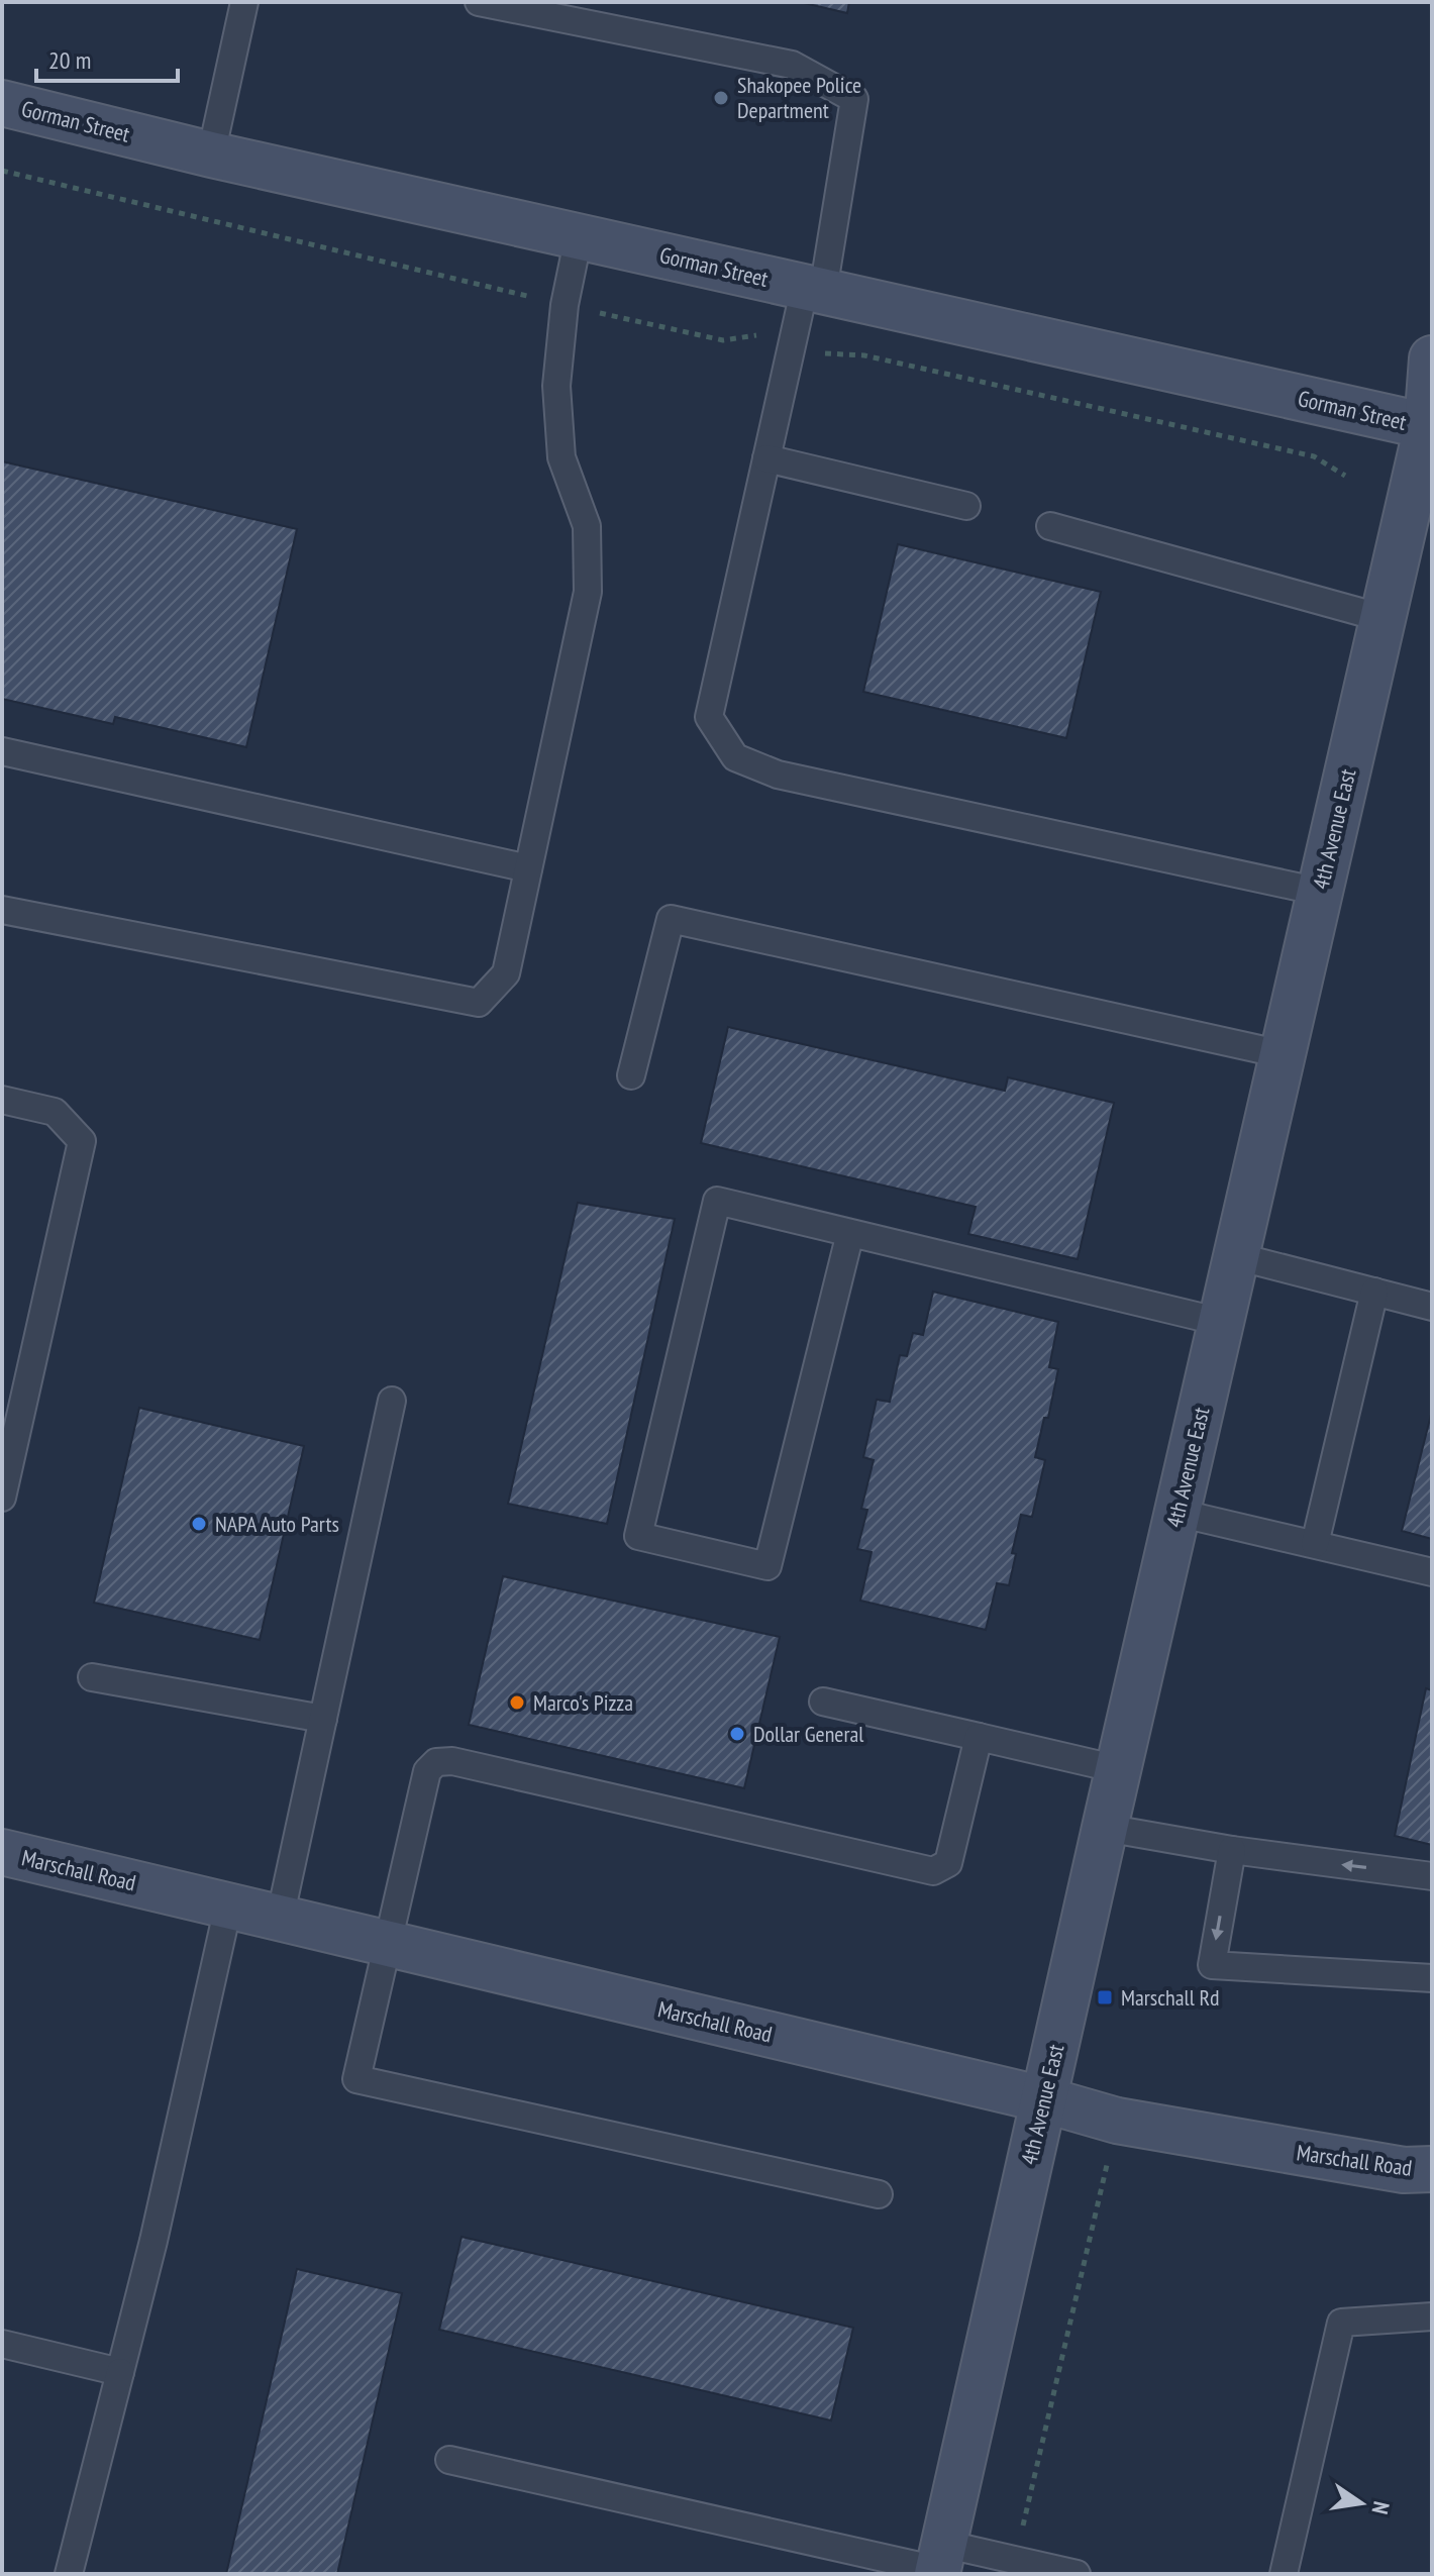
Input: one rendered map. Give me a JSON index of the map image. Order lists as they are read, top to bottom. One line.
{"streets":{"street":["Gorman Street","4th Avenue East","Marschall Road"]},"crossings":[["Gorman Street","4th Avenue East"],["4th Avenue East","Marschall Road"]],"places":{"other":["Shakopee Police Department","NAPA Auto Parts","Marco's Pizza","Dollar General"],"transit":["Marschall Rd"]},"scale_bar":"20 m","north":"right"}
